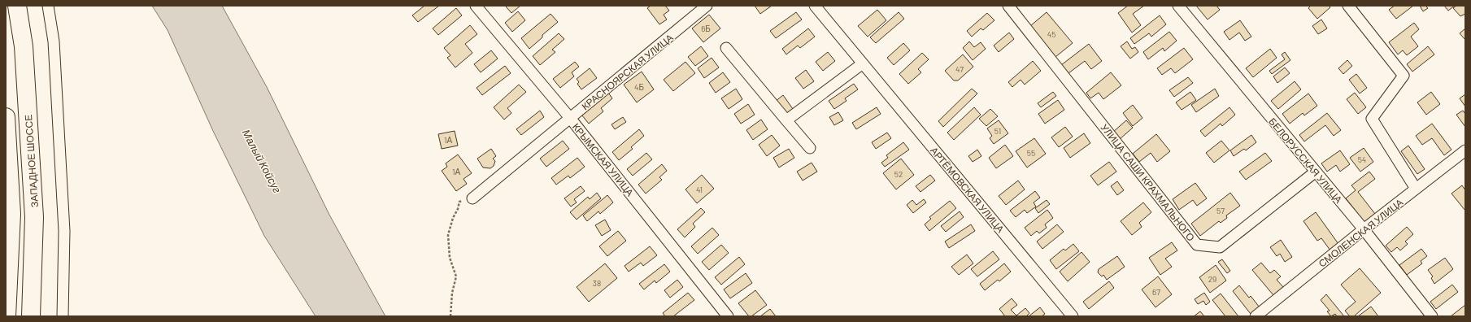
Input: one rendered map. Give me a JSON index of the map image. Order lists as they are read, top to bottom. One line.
{"streets":{"highway":["ЗАПАДНОЕ ШОССЕ"],"street":["КРАСНОЯРСКАЯ УЛИЦА","КРЫМСКАЯ УЛИЦА","БЕЛОРУССКАЯ УЛИЦА","УЛИЦА САШИ КРАХМАЛЬНОГО","АРТЁМОВСКАЯ УЛИЦА","СМОЛЕНСКАЯ УЛИЦА"]},"crossings":[["КРАСНОЯРСКАЯ УЛИЦА","КРЫМСКАЯ УЛИЦА"],["БЕЛОРУССКАЯ УЛИЦА","УЛИЦА САШИ КРАХМАЛЬНОГО"],["БЕЛОРУССКАЯ УЛИЦА","СМОЛЕНСКАЯ УЛИЦА"]],"water":["Малый Койсуг"],"house_numbers":["6Б","45","47","4Б","51","1А","55","54","1А","52","41","57","29","38","67"]}
